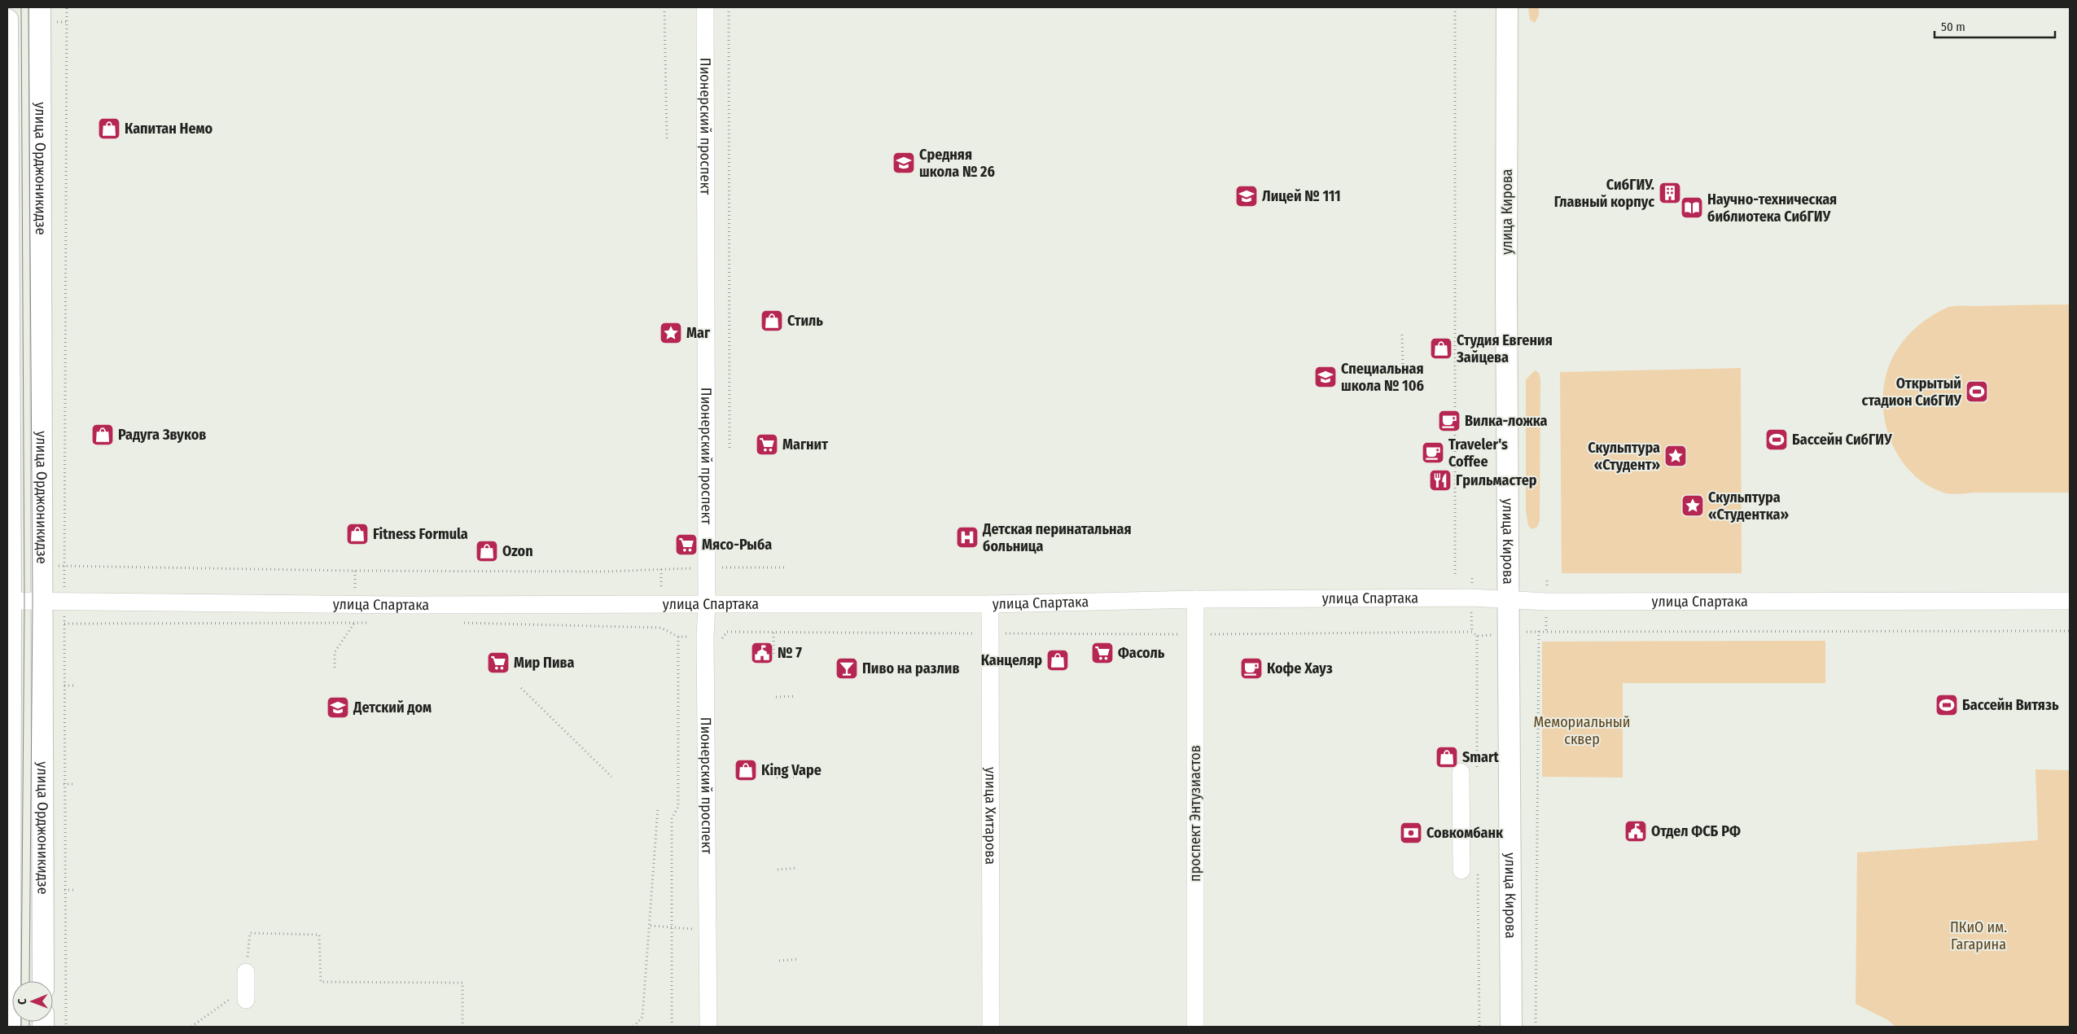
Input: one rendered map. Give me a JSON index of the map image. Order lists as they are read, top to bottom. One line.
{"streets":{"main road":["улица Орджоникидзе","улица Кирова"],"street":["Пионерский проспект","улица Спартака","проспект Энтузиастов","улица Хитарова"]},"crossings":[["Пионерский проспект","улица Спартака"],["улица Орджоникидзе","улица Спартака"],["улица Кирова","улица Спартака"],["улица Спартака","проспект Энтузиастов"],["улица Спартака","улица Хитарова"]],"parks":["Мемориальный сквер","ПКиО им. Гагарина"],"places":{"shop":["Капитан Немо","Стиль","Студия Евгения Зайцева","Радуга Звуков","Fitness Formula","Ozon","Канцеляр","Smart","King Vape"],"school or university":["Средняя школа № 26","Лицей № 111","Специальная школа № 106","Детский дом"],"building":["СибГИУ. Главный корпус"],"library":["Научно-техническая библиотека СибГИУ"],"place":["Маг","Скульптура «Студент»","Скульптура «Студентка»"],"sports":["Открытый стадион СибГИУ","Бассейн СибГИУ","Бассейн Витязь"],"cafe":["Вилка-ложка","Traveler's Coffee","Кофе Хауз"],"supermarket":["Магнит","Мясо-Рыба","Фасоль","Мир Пива"],"restaurant":["Грильмастер"],"hospital":["Детская перинатальная больница"],"public building":["№ 7","Отдел ФСБ РФ"],"bar":["Пиво на разлив"],"bank":["Совкомбанк"]},"scale_bar":"50 m","north":"left"}
